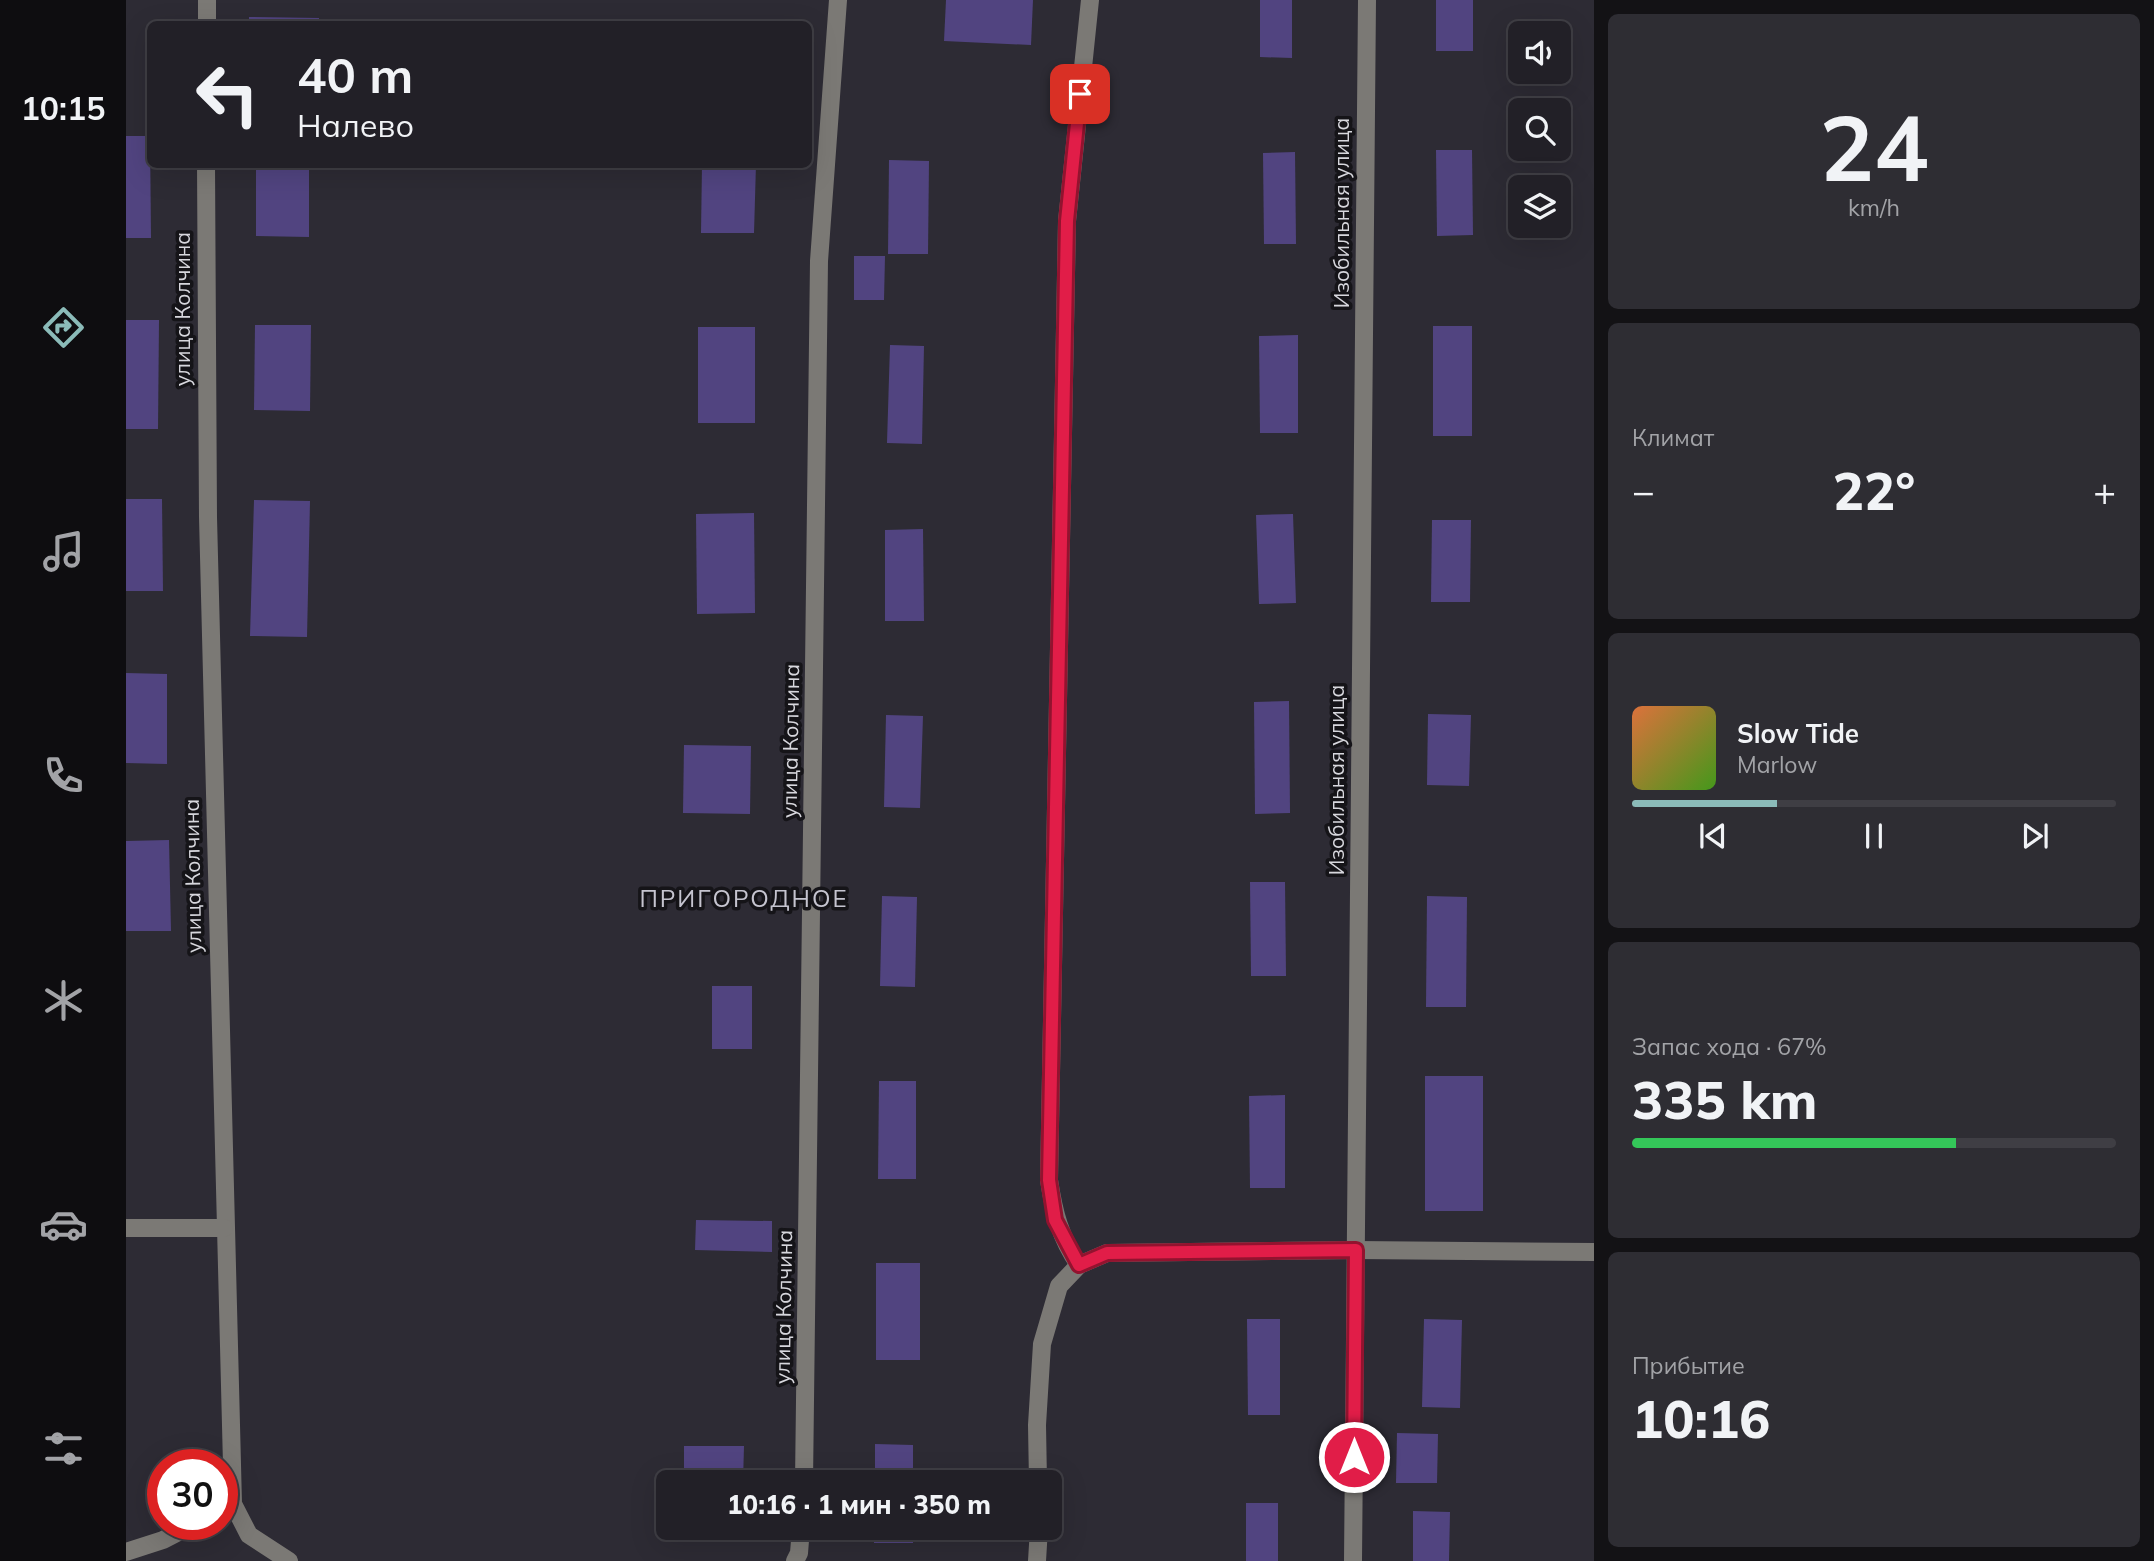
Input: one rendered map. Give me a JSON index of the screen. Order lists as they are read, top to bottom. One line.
{"streets":{"street":["Изобильная улица","улица Колчина"]},"districts":["ПРИГОРОДНОЕ"],"page":{"tabs":"10:15","tile":[["24","km/h"],"Климат",["Запас хода · 67%","335 km"],["Прибытие","10:16"]],"turn":["40 m","Налево"],"heat":["−","22°","+"],"song":["Slow Tide","Marlow"],"limit":"30","trip":"10:16 · 1 мин · 350 m"}}
